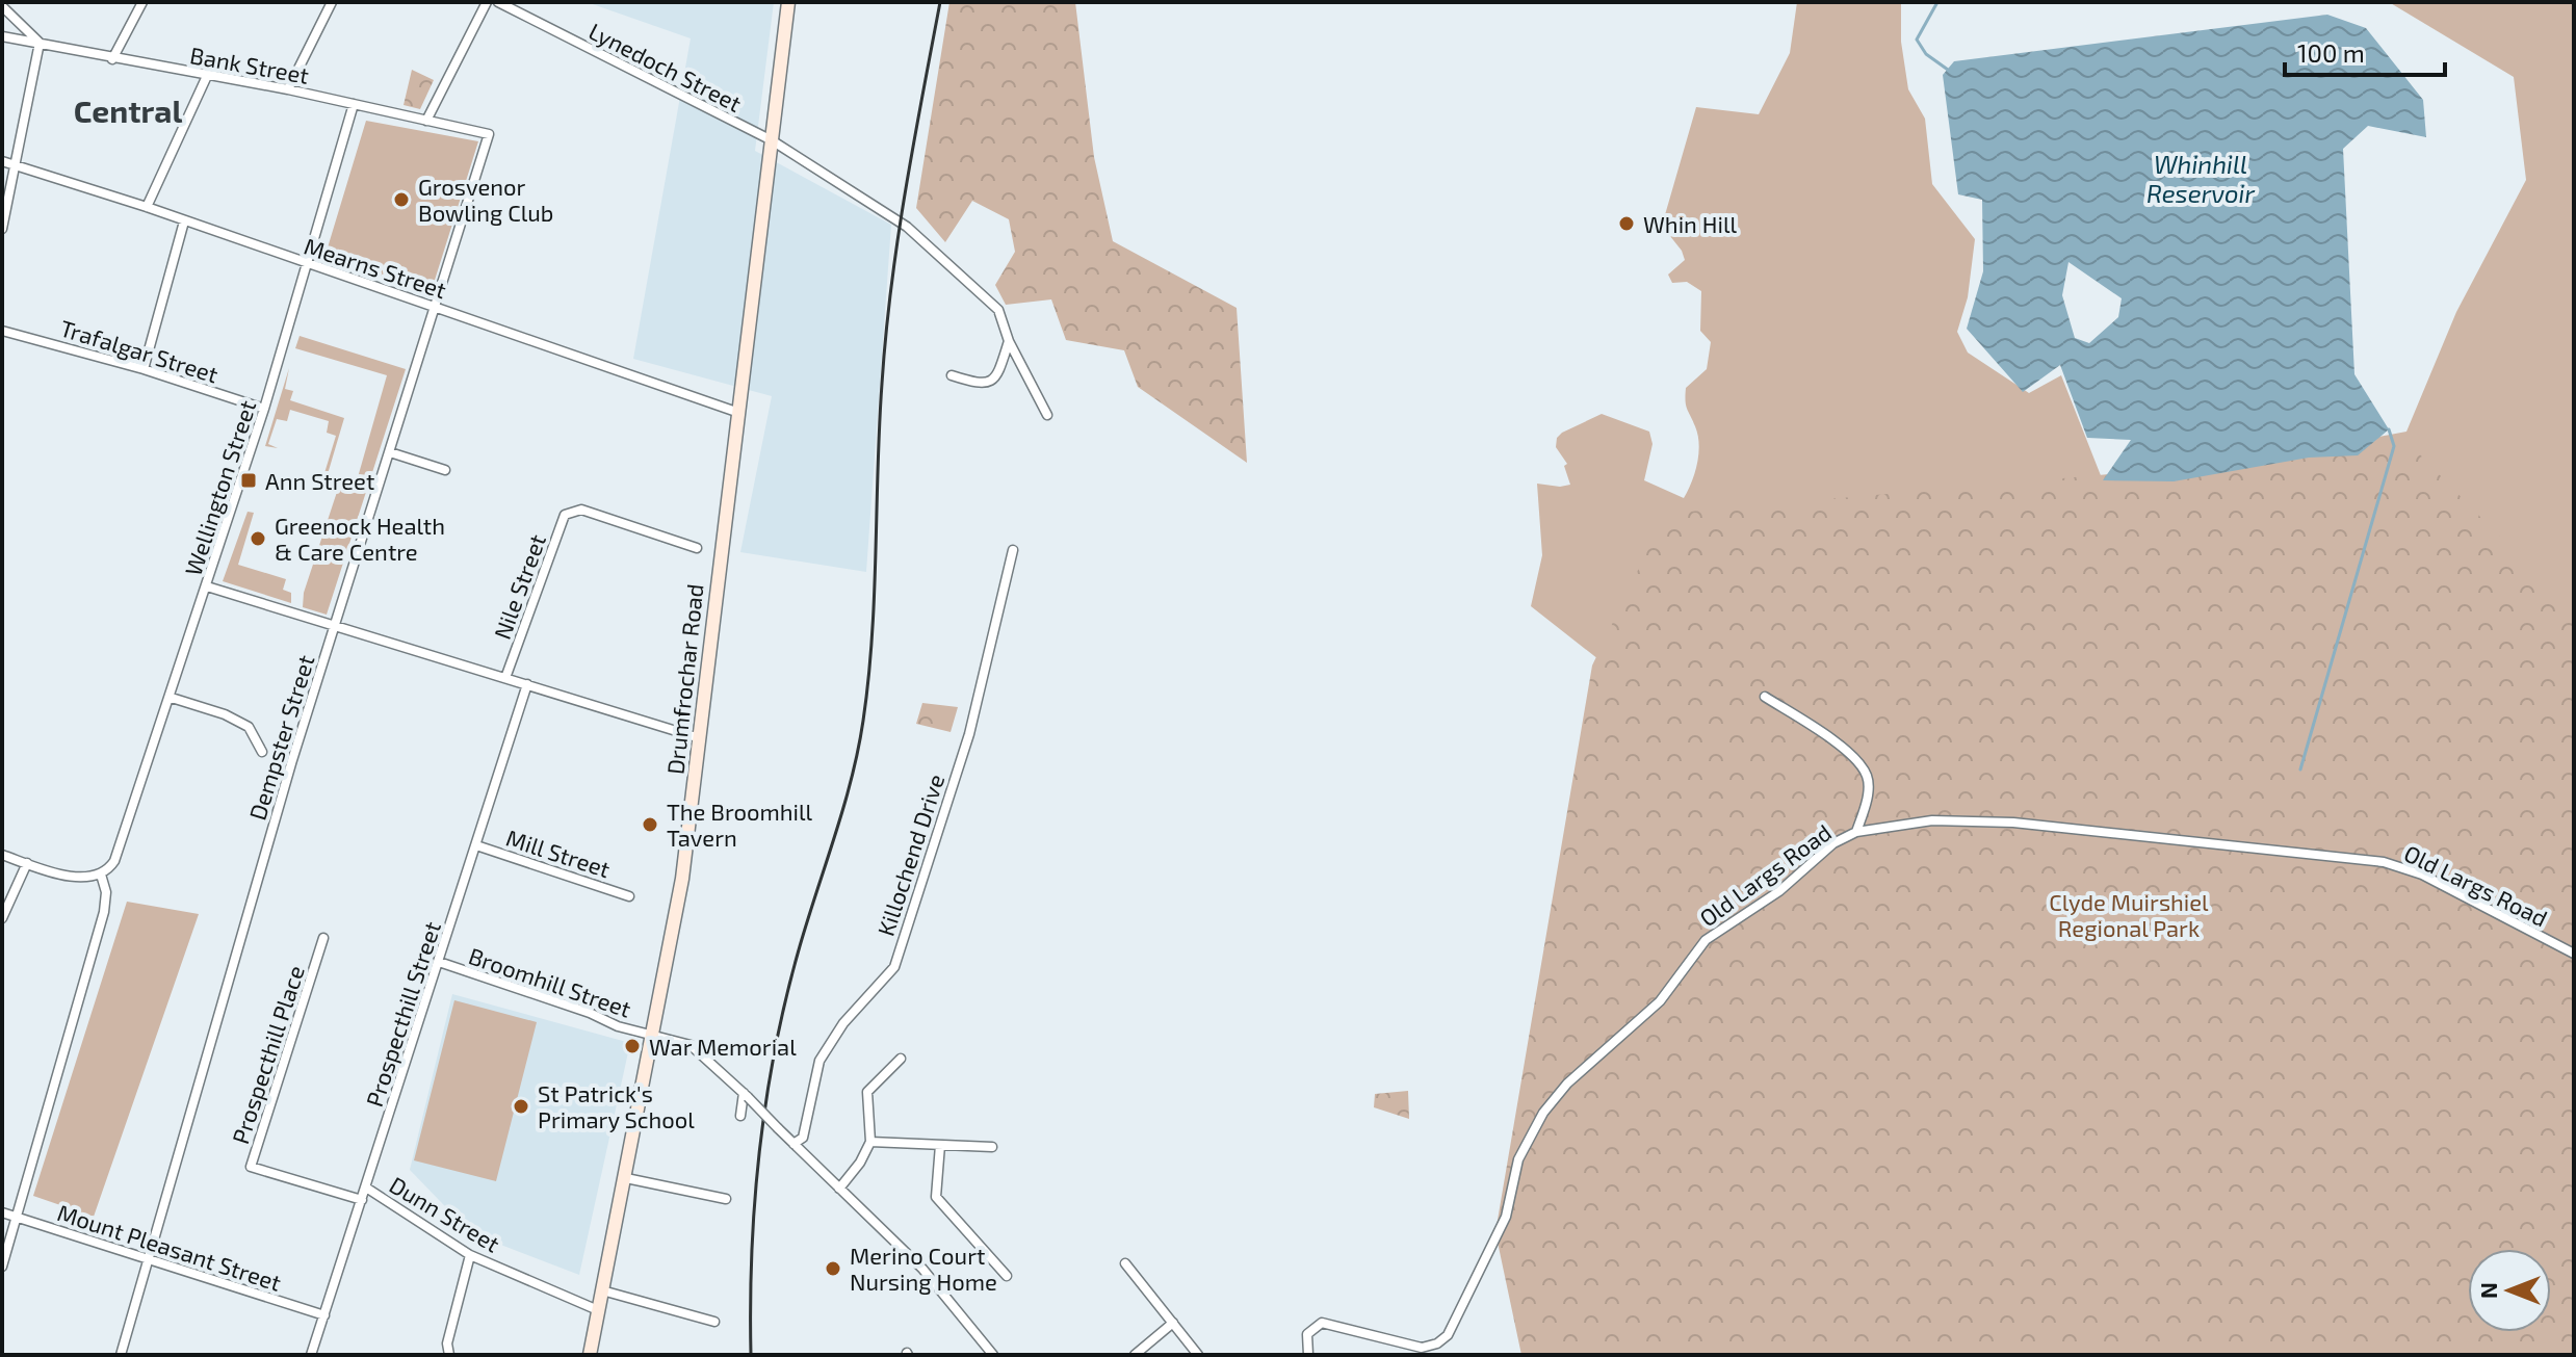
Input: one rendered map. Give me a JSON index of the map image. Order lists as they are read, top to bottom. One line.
{"streets":{"main road":["Drumfrochar Road"],"street":["Bank Street","Lynedoch Street","Mearns Street","Trafalgar Street","Wellington Street","Nile Street","Dempster Street","Mill Street","Killochend Drive","Old Largs Road","Broomhill Street","Prospecthill Street","Prospecthill Place","Dunn Street","Mount Pleasant Street"]},"crossings":[["Bank Street","Wellington Street"],["Bank Street","Dempster Street"],["Lynedoch Street","Drumfrochar Road"],["Mearns Street","Wellington Street"],["Mearns Street","Drumfrochar Road"],["Mearns Street","Dempster Street"],["Trafalgar Street","Wellington Street"],["Drumfrochar Road","Broomhill Street"],["Drumfrochar Road","Dunn Street"],["Dempster Street","Mount Pleasant Street"],["Mill Street","Prospecthill Street"],["Broomhill Street","Prospecthill Street"],["Prospecthill Street","Prospecthill Place"],["Prospecthill Street","Dunn Street"],["Prospecthill Street","Mount Pleasant Street"]],"districts":["Central"],"water":["Whinhill Reservoir"],"parks":["Clyde Muirshiel Regional Park"],"places":{"other":["Grosvenor Bowling Club","Whin Hill","Greenock Health & Care Centre","The Broomhill Tavern","War Memorial","St Patrick's Primary School","Merino Court Nursing Home"],"transit":["Ann Street"]},"scale_bar":"100 m","north":"left"}
